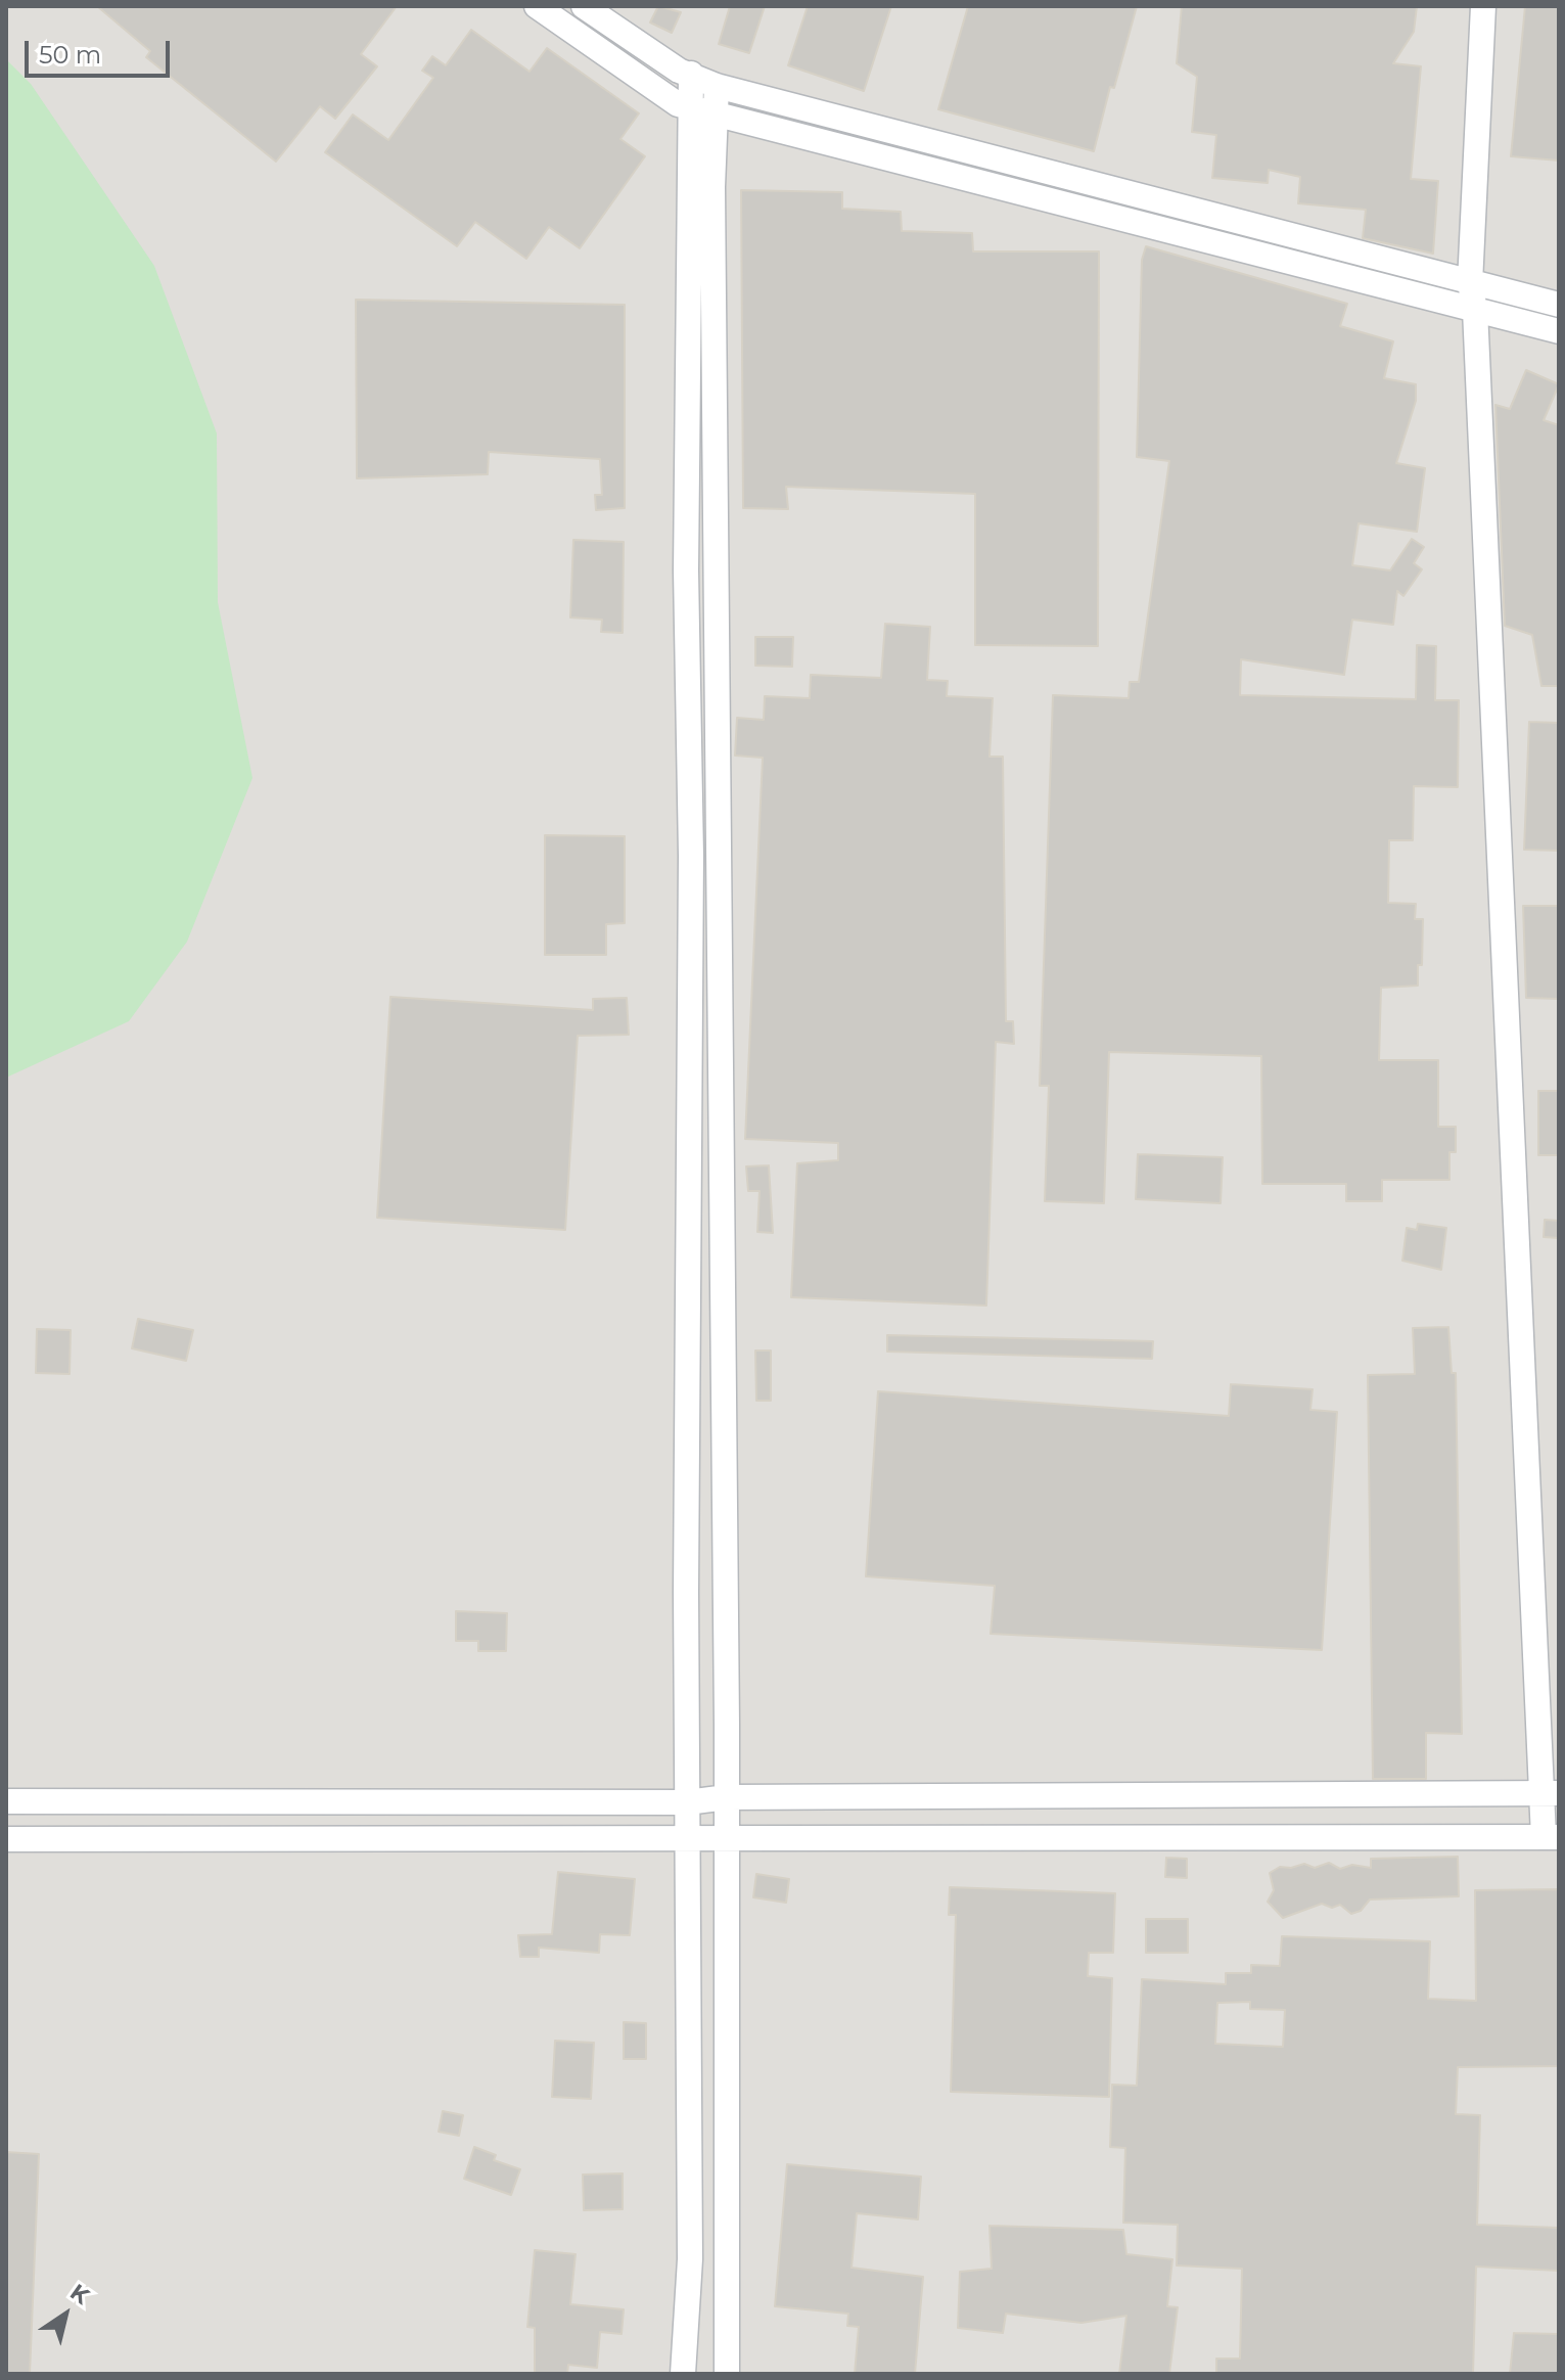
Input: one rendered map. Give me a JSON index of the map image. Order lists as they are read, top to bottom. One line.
{"scale_bar":"50 m","north":"top right"}
